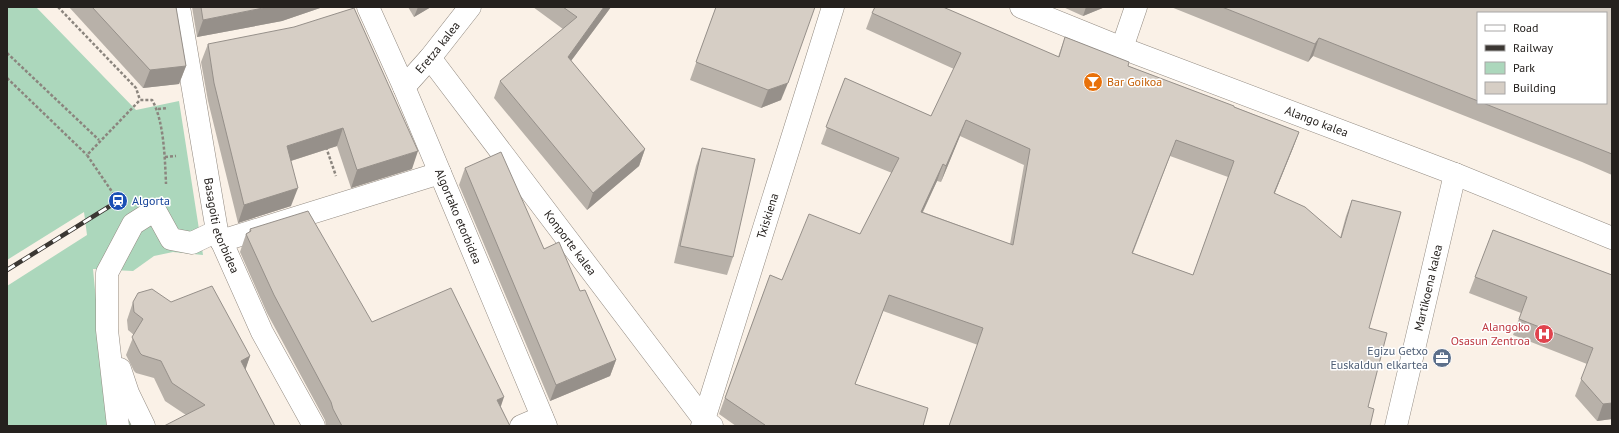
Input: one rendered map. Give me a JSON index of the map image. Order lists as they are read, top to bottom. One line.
{"streets":{"street":["Eretza kalea","Alango kalea","Algortako etorbidea","Txiskiena","Basagoiti etorbidea","Konporte kalea","Martikoena kalea"]},"crossings":[["Eretza kalea","Algortako etorbidea"],["Eretza kalea","Konporte kalea"],["Alango kalea","Martikoena kalea"],["Txiskiena","Konporte kalea"]],"places":{"bar":["Bar Goikoa"],"station":["Algorta"],"hospital":["Alangoko Osasun Zentroa"],"office":["Egizu Getxo Euskaldun elkartea"]},"legend":["Road","Railway","Park","Building"]}
